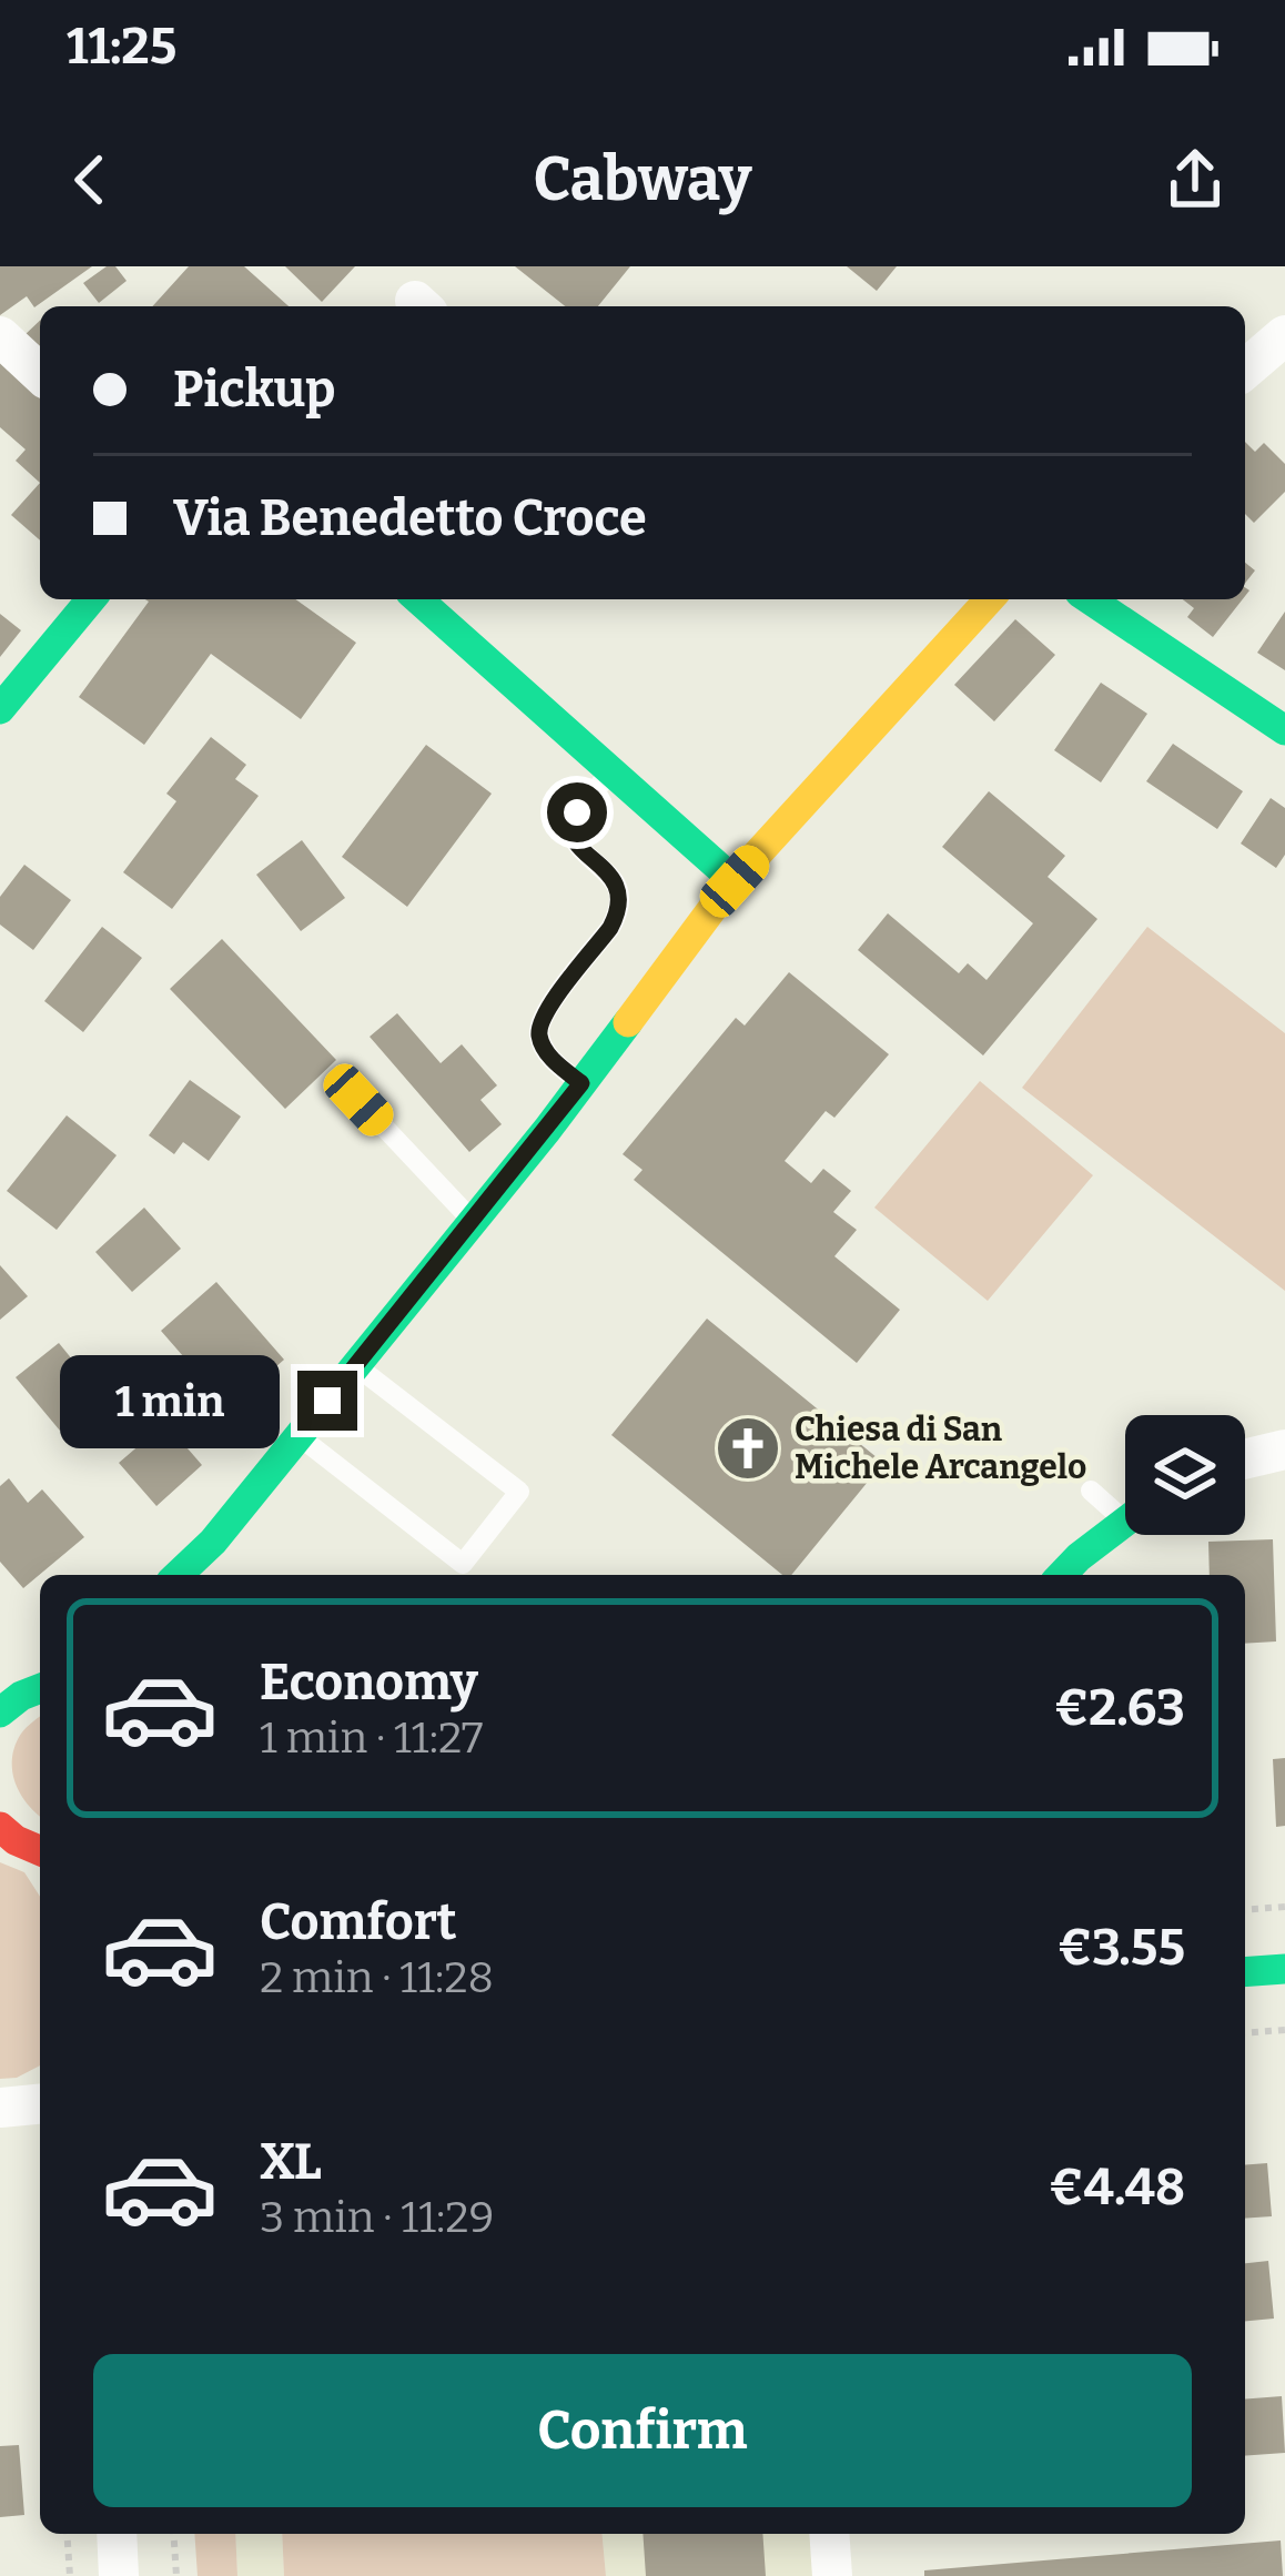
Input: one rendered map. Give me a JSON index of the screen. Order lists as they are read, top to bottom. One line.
{"places":{"church":["Chiesa di San Michele Arcangelo"]},"page":{"status":"11:25","header":"Cabway","banner":["Pickup","Via Benedetto Croce"],"bubble":"1 min","list":[{"name":"Economy","note":"1 min · 11:27","value":"€2.63"},{"name":"Comfort","note":"2 min · 11:28","value":"€3.55"},{"name":"XL","note":"3 min · 11:29","value":"€4.48"}],"buttons":"Confirm"}}
